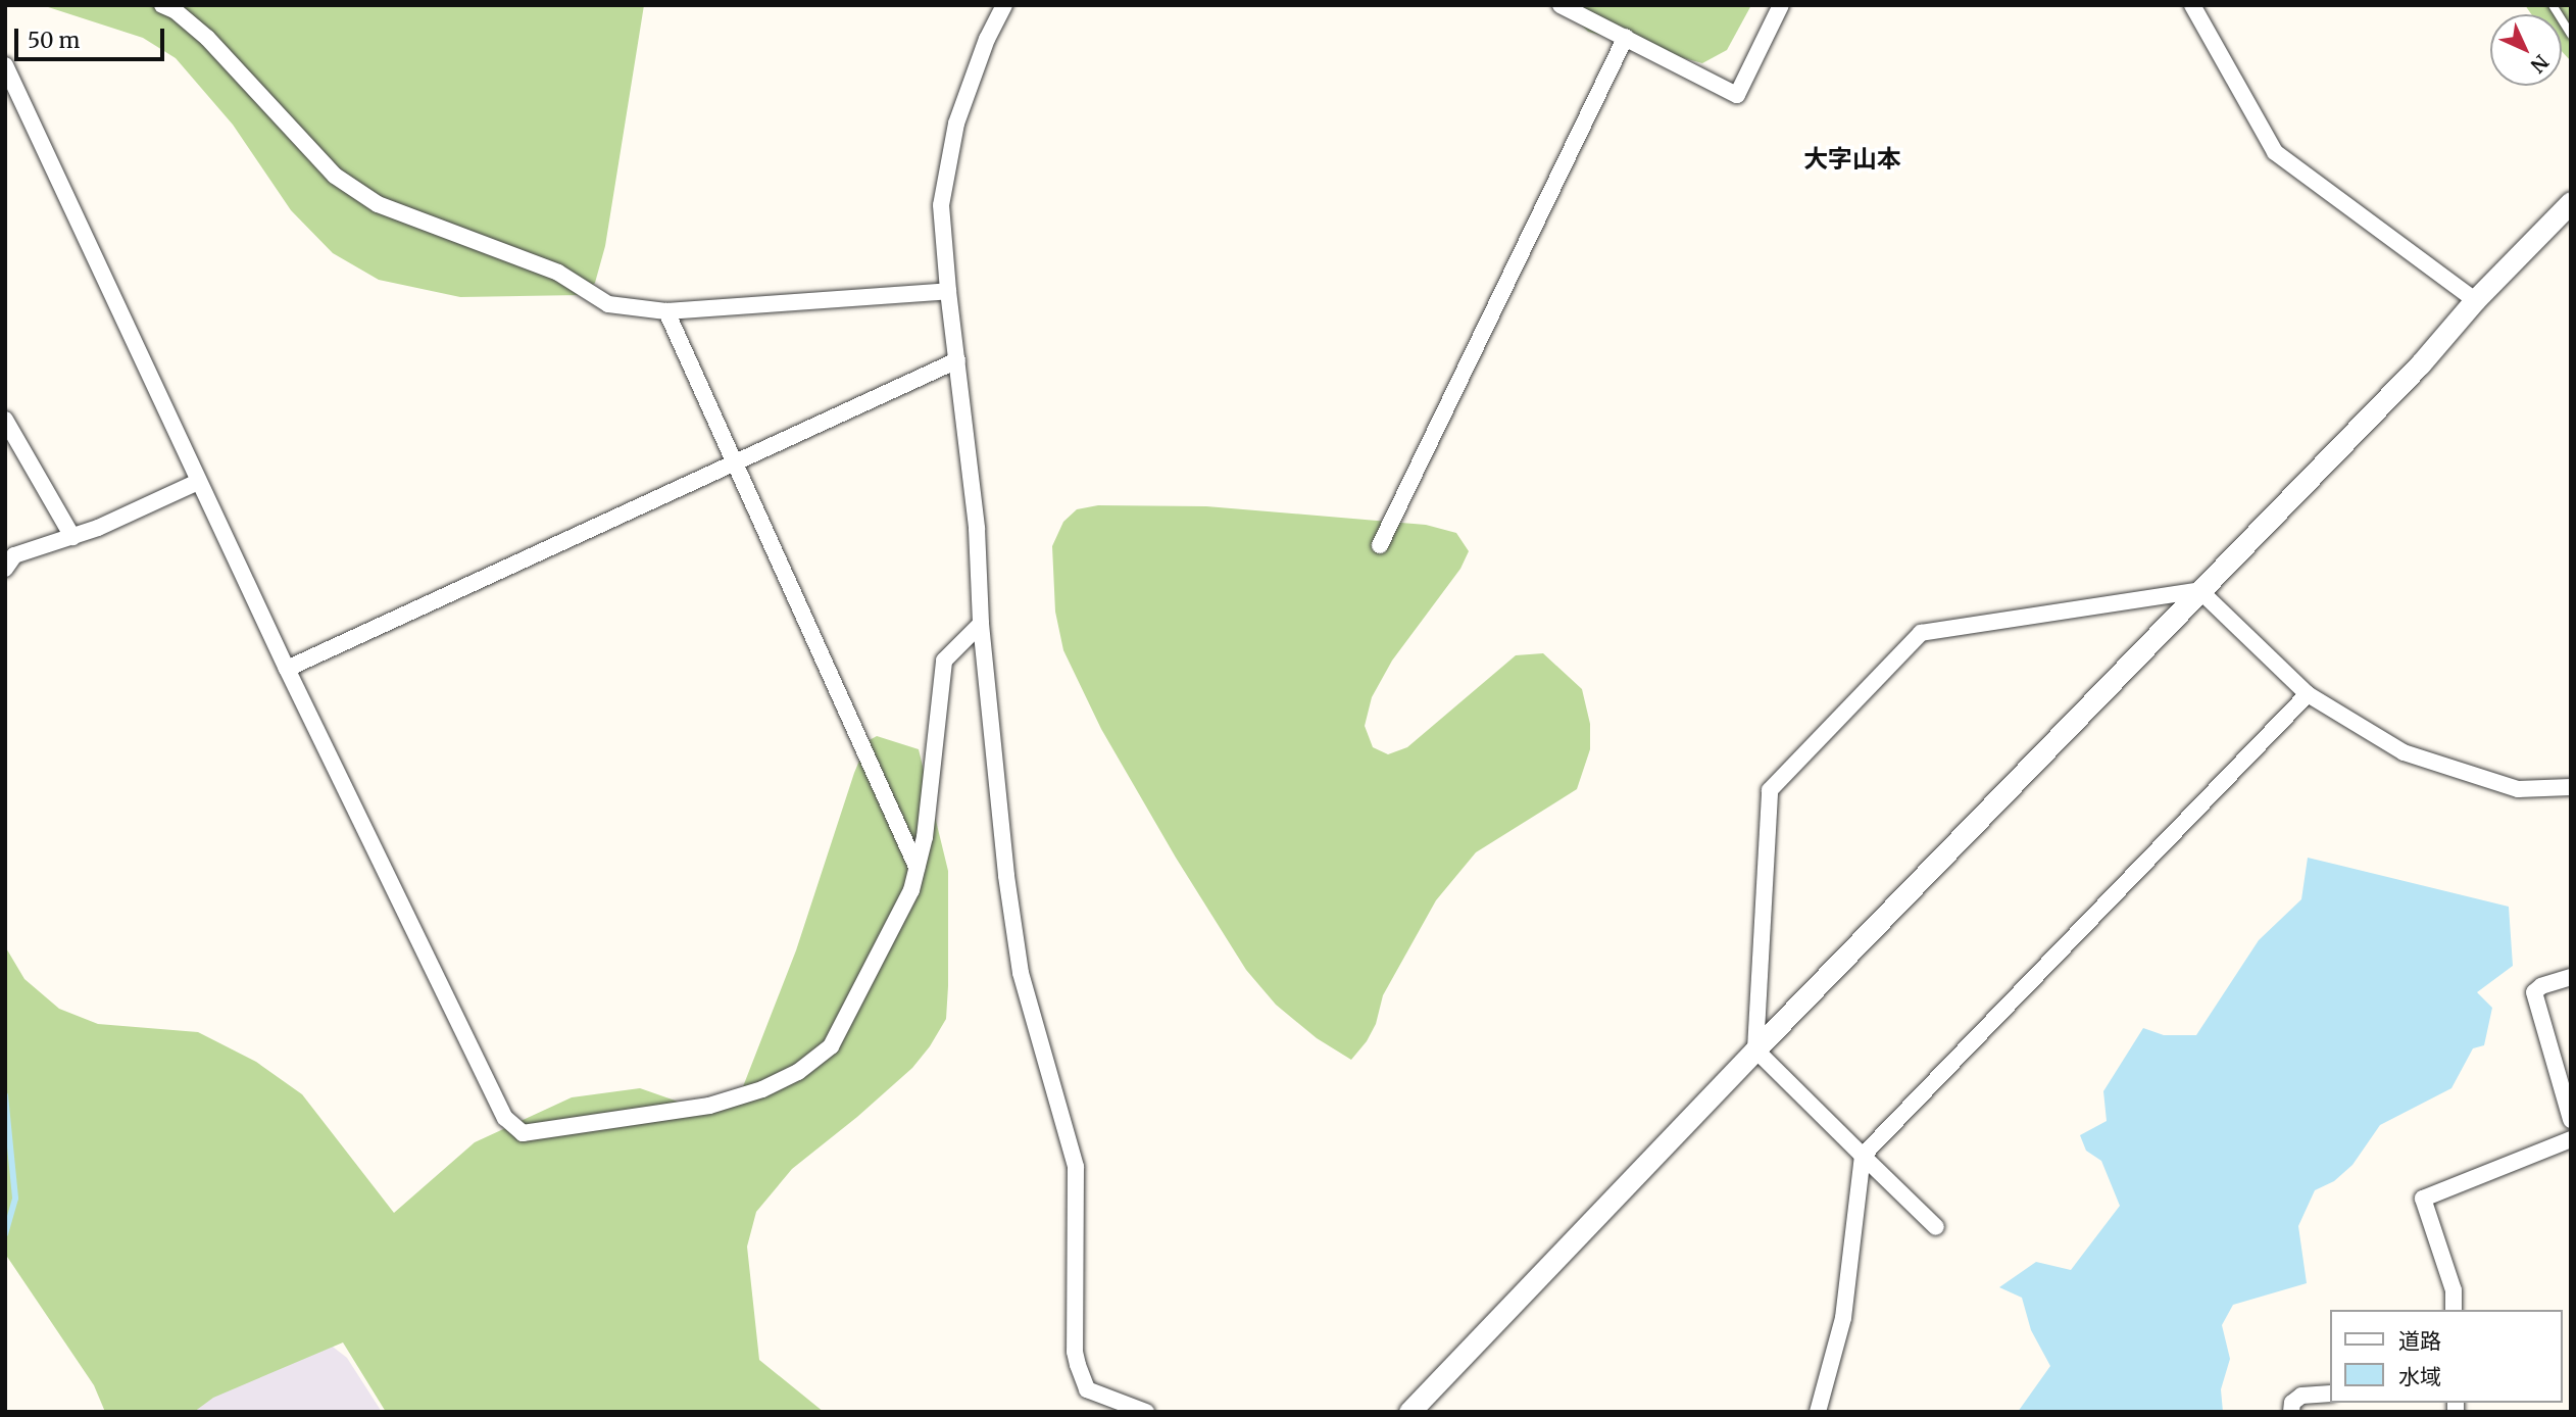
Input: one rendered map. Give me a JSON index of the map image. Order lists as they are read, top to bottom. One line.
{"districts":["大字山本"],"legend":["道路","水域"],"scale_bar":"50 m","north":"bottom right"}
